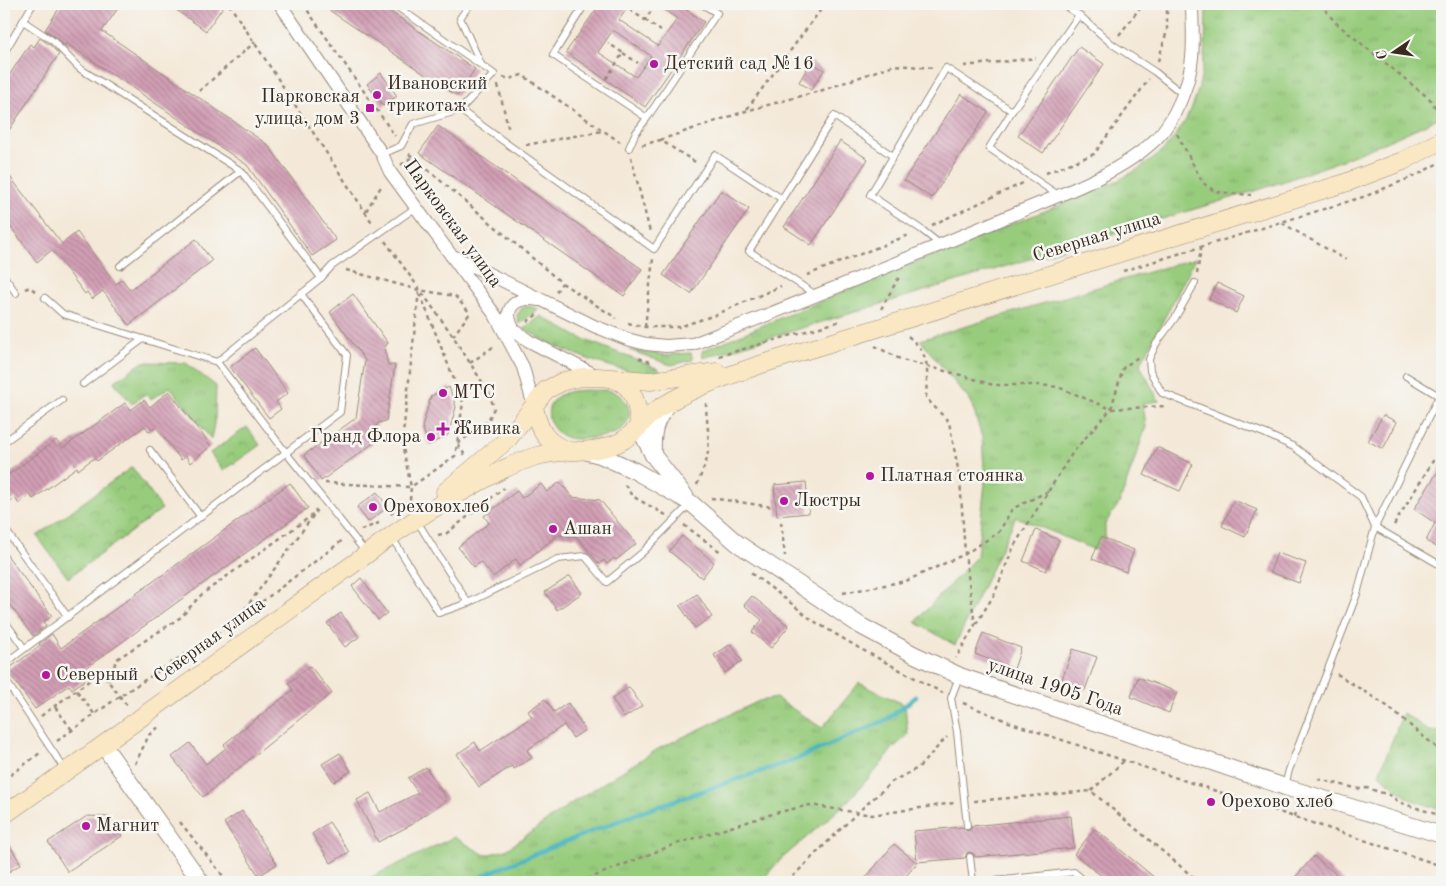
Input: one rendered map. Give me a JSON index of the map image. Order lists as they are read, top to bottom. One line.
{"streets":{"main road":["Северная улица"],"street":["Парковская улица","улица 1905 Года"]},"crossings":[["Парковская улица","Северная улица"],["Парковская улица","улица 1905 Года"],["Северная улица","улица 1905 Года"]],"places":{"other":["Детский сад №16","Ивановский трикотаж","МТС","Гранд Флора","Платная стоянка","Люстры","Ореховохлеб","Ашан","Северный","Орехово хлеб","Магнит"],"transit":["Парковская улица, дом 3"],"health":["Живика"]},"north":"left"}
